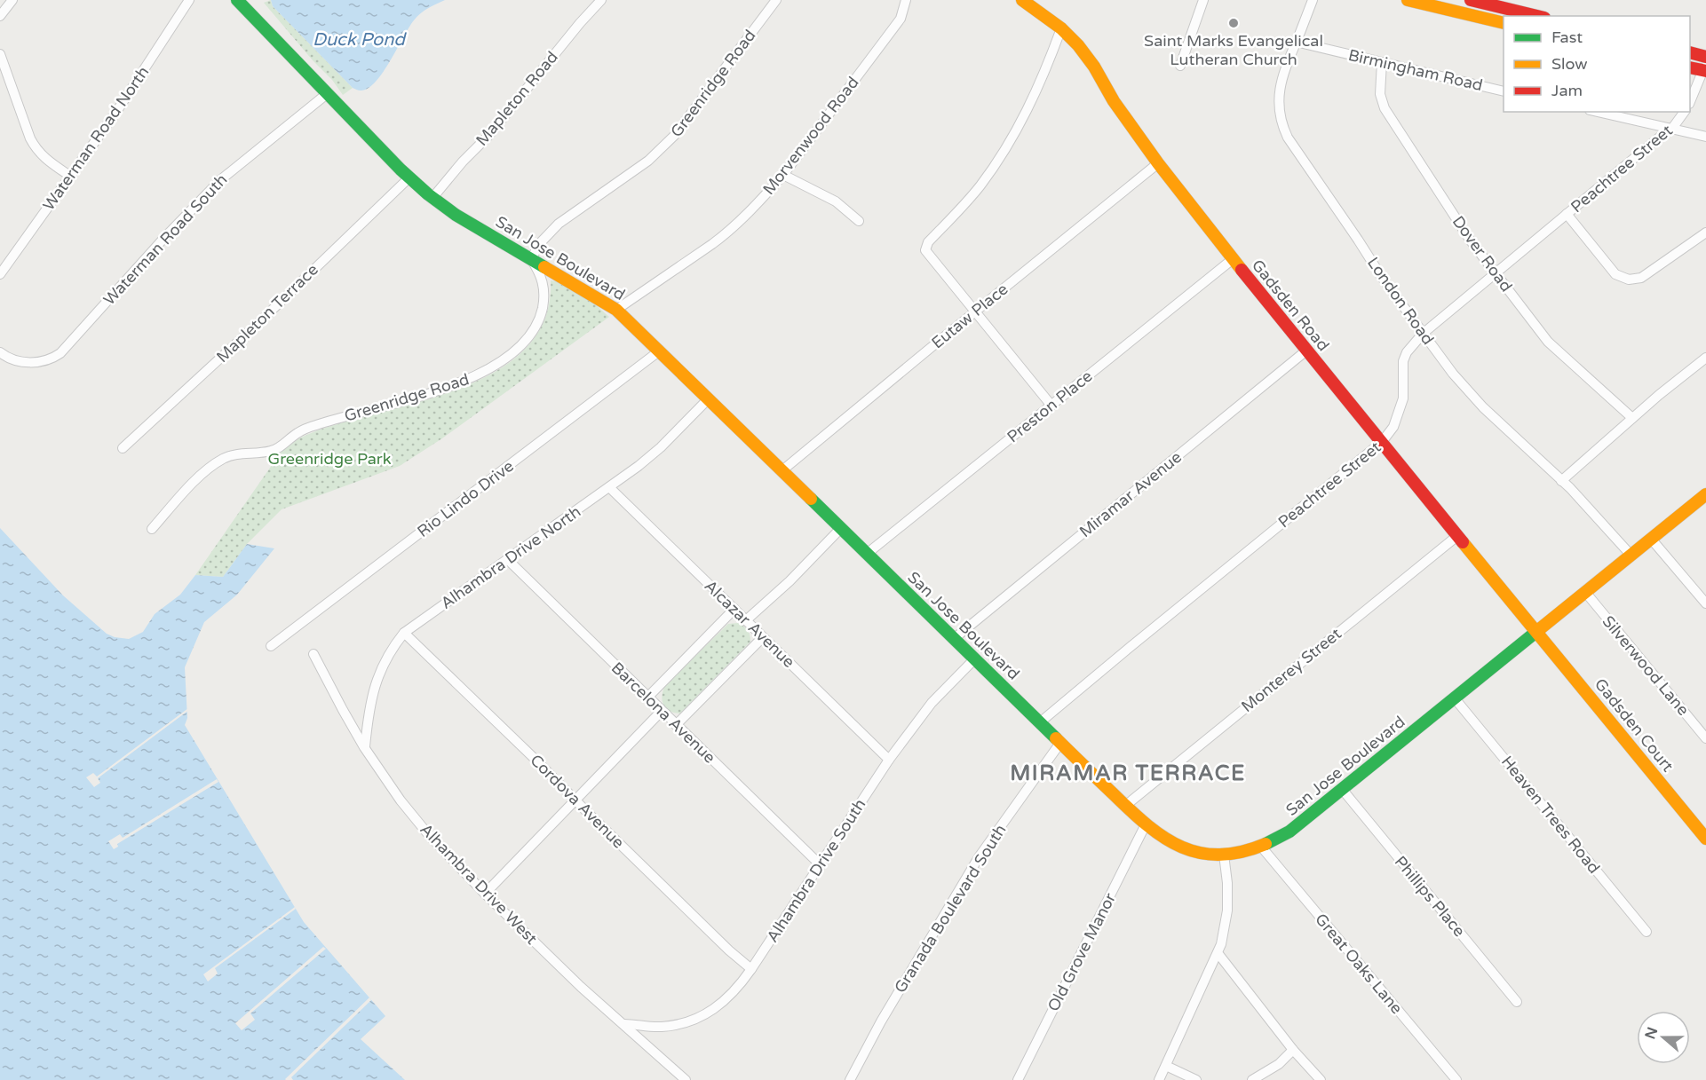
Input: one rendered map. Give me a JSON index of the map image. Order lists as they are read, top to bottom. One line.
{"streets":{"street":["Birmingham Road","Greenridge Road","Mapleton Road","Morvenwood Road","Waterman Road North","Peachtree Street","Waterman Road South","Dover Road","San Jose Boulevard","London Road","Gadsden Road","Mapleton Terrace","Eutaw Place","Preston Place","Miramar Avenue","Rio Lindo Drive","Alhambra Drive North","Alcazar Avenue","Silverwood Lane","Monterey Street","Barcelona Avenue","Gadsden Court","Cordova Avenue","Heaven Trees Road","Alhambra Drive South","Alhambra Drive West","Phillips Place","Granada Boulevard South","Old Grove Manor","Great Oaks Lane"]},"crossings":[["Birmingham Road","Dover Road"],["Birmingham Road","London Road"],["Greenridge Road","San Jose Boulevard"],["Mapleton Road","San Jose Boulevard"],["Morvenwood Road","San Jose Boulevard"],["Peachtree Street","Dover Road"],["Peachtree Street","San Jose Boulevard"],["Peachtree Street","London Road"],["Peachtree Street","Gadsden Road"],["Waterman Road South","San Jose Boulevard"],["San Jose Boulevard","London Road"],["San Jose Boulevard","Gadsden Road"],["San Jose Boulevard","Mapleton Terrace"],["San Jose Boulevard","Eutaw Place"],["San Jose Boulevard","Preston Place"],["San Jose Boulevard","Miramar Avenue"],["San Jose Boulevard","Rio Lindo Drive"],["San Jose Boulevard","Alhambra Drive North"],["San Jose Boulevard","Silverwood Lane"],["San Jose Boulevard","Monterey Street"],["San Jose Boulevard","Gadsden Court"],["San Jose Boulevard","Heaven Trees Road"],["San Jose Boulevard","Alhambra Drive South"],["San Jose Boulevard","Phillips Place"],["San Jose Boulevard","Granada Boulevard South"],["San Jose Boulevard","Old Grove Manor"],["San Jose Boulevard","Great Oaks Lane"],["Gadsden Road","Eutaw Place"],["Gadsden Road","Preston Place"],["Gadsden Road","Miramar Avenue"],["Gadsden Road","Monterey Street"],["Gadsden Road","Gadsden Court"],["Alhambra Drive North","Alcazar Avenue"],["Alhambra Drive North","Barcelona Avenue"],["Alhambra Drive North","Cordova Avenue"],["Alhambra Drive North","Alhambra Drive West"],["Alcazar Avenue","Alhambra Drive South"],["Barcelona Avenue","Alhambra Drive South"],["Cordova Avenue","Alhambra Drive South"],["Alhambra Drive South","Alhambra Drive West"]],"districts":["MIRAMAR TERRACE"],"water":["Duck Pond"],"parks":["Greenridge Park"],"places":["Saint Marks Evangelical Lutheran Church"],"legend":["Fast","Slow","Jam"],"north":"left"}
